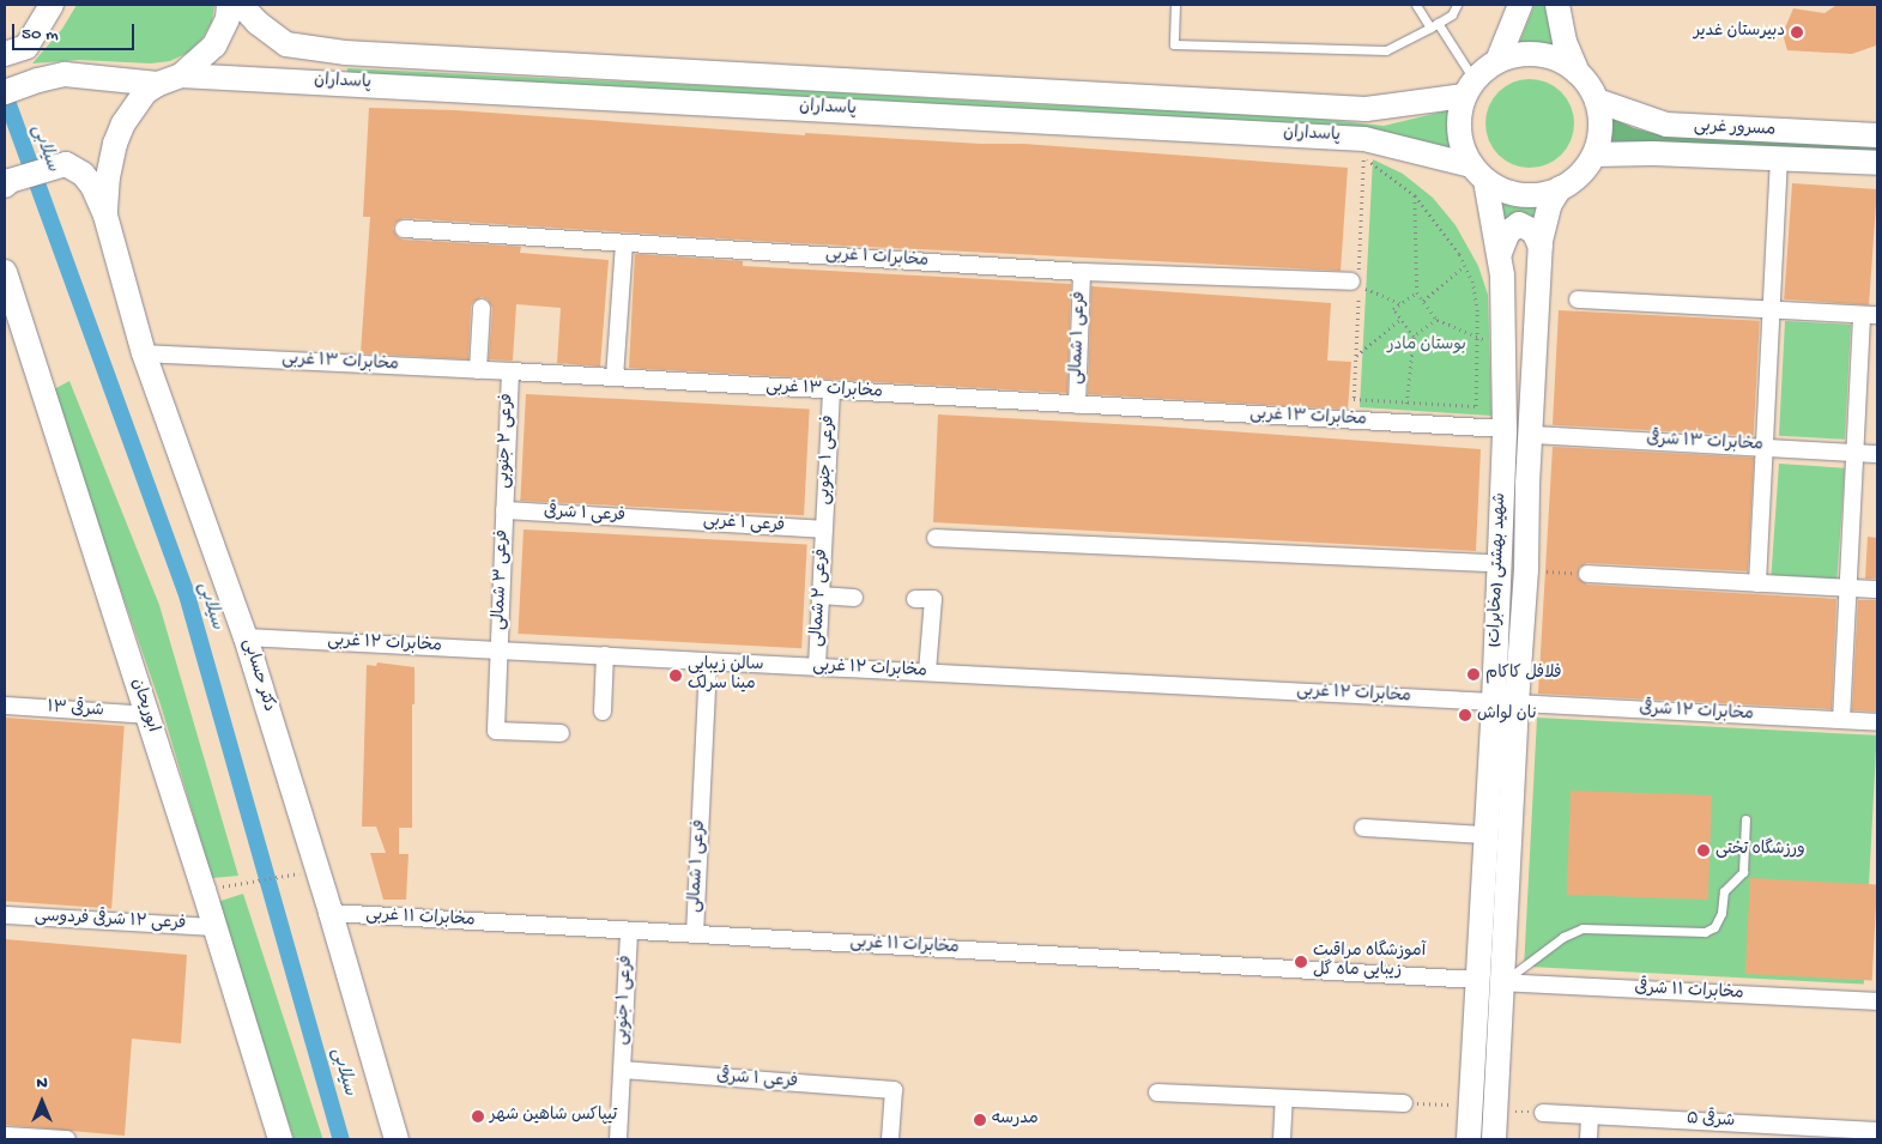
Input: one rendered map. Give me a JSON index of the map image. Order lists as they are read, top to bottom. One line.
{"streets":{"main road":["پاسداران","مسرور غربی","شهید بهشتی (مخابرات)","دکتر حسابی","ابوریحان"],"street":["مخابرات ۱ غربی","فرعی ۱ شمالی","مخابرات ۱۳ غربی","فرعی ۲ جنوبی","مخابرات ۱۳ شرقی","فرعی ۱ جنوبی","فرعی ۱ شرقی","فرعی ۱ غربی","فرعی ۳ شمالی","فرعی ۲ شمالی","مخابرات ۱۲ غربی","۱۳ شرقی","مخابرات ۱۲ شرقی","مخابرات ۱۱ غربی","فرعی ۱۲ شرقی فردوسی","مخابرات ۱۱ شرقی","شرقی ۵"]},"crossings":[["پاسداران","مسرور غربی"],["پاسداران","شهید بهشتی (مخابرات)"],["مسرور غربی","شهید بهشتی (مخابرات)"],["مخابرات ۱ غربی","فرعی ۱ شمالی"],["فرعی ۱ شمالی","مخابرات ۱۳ غربی"],["فرعی ۱ شمالی","مخابرات ۱۲ غربی"],["فرعی ۱ شمالی","مخابرات ۱۱ غربی"],["مخابرات ۱۳ غربی","فرعی ۲ جنوبی"],["مخابرات ۱۳ غربی","فرعی ۱ جنوبی"],["مخابرات ۱۳ غربی","شهید بهشتی (مخابرات)"],["مخابرات ۱۳ غربی","دکتر حسابی"],["فرعی ۲ جنوبی","فرعی ۱ شرقی"],["فرعی ۲ جنوبی","فرعی ۳ شمالی"],["مخابرات ۱۳ شرقی","شهید بهشتی (مخابرات)"],["فرعی ۱ جنوبی","فرعی ۱ شرقی"],["فرعی ۱ جنوبی","فرعی ۱ غربی"],["فرعی ۱ جنوبی","فرعی ۲ شمالی"],["فرعی ۱ جنوبی","مخابرات ۱۱ غربی"],["فرعی ۱ شرقی","فرعی ۱ غربی"],["فرعی ۱ شرقی","فرعی ۳ شمالی"],["فرعی ۱ غربی","فرعی ۲ شمالی"],["شهید بهشتی (مخابرات)","مخابرات ۱۲ غربی"],["شهید بهشتی (مخابرات)","مخابرات ۱۲ شرقی"],["شهید بهشتی (مخابرات)","مخابرات ۱۱ غربی"],["شهید بهشتی (مخابرات)","مخابرات ۱۱ شرقی"],["فرعی ۳ شمالی","مخابرات ۱۲ غربی"],["فرعی ۲ شمالی","مخابرات ۱۲ غربی"],["مخابرات ۱۲ غربی","دکتر حسابی"],["مخابرات ۱۲ غربی","مخابرات ۱۲ شرقی"],["دکتر حسابی","مخابرات ۱۱ غربی"],["ابوریحان","۱۳ شرقی"],["ابوریحان","فرعی ۱۲ شرقی فردوسی"],["مخابرات ۱۱ غربی","مخابرات ۱۱ شرقی"]],"water":["سیلابی"],"parks":["بوستان مادر"],"places":["دبیرستان غدیر","فلافل کاکام","سالن زیبایی مینا سرلک","نان لواش","ورزشگاه تختی","آموزشگاه مراقبت زیبایی ماه گل","تیپاکس شاهین شهر","مدرسه"],"scale_bar":"50 m","north":"top"}
